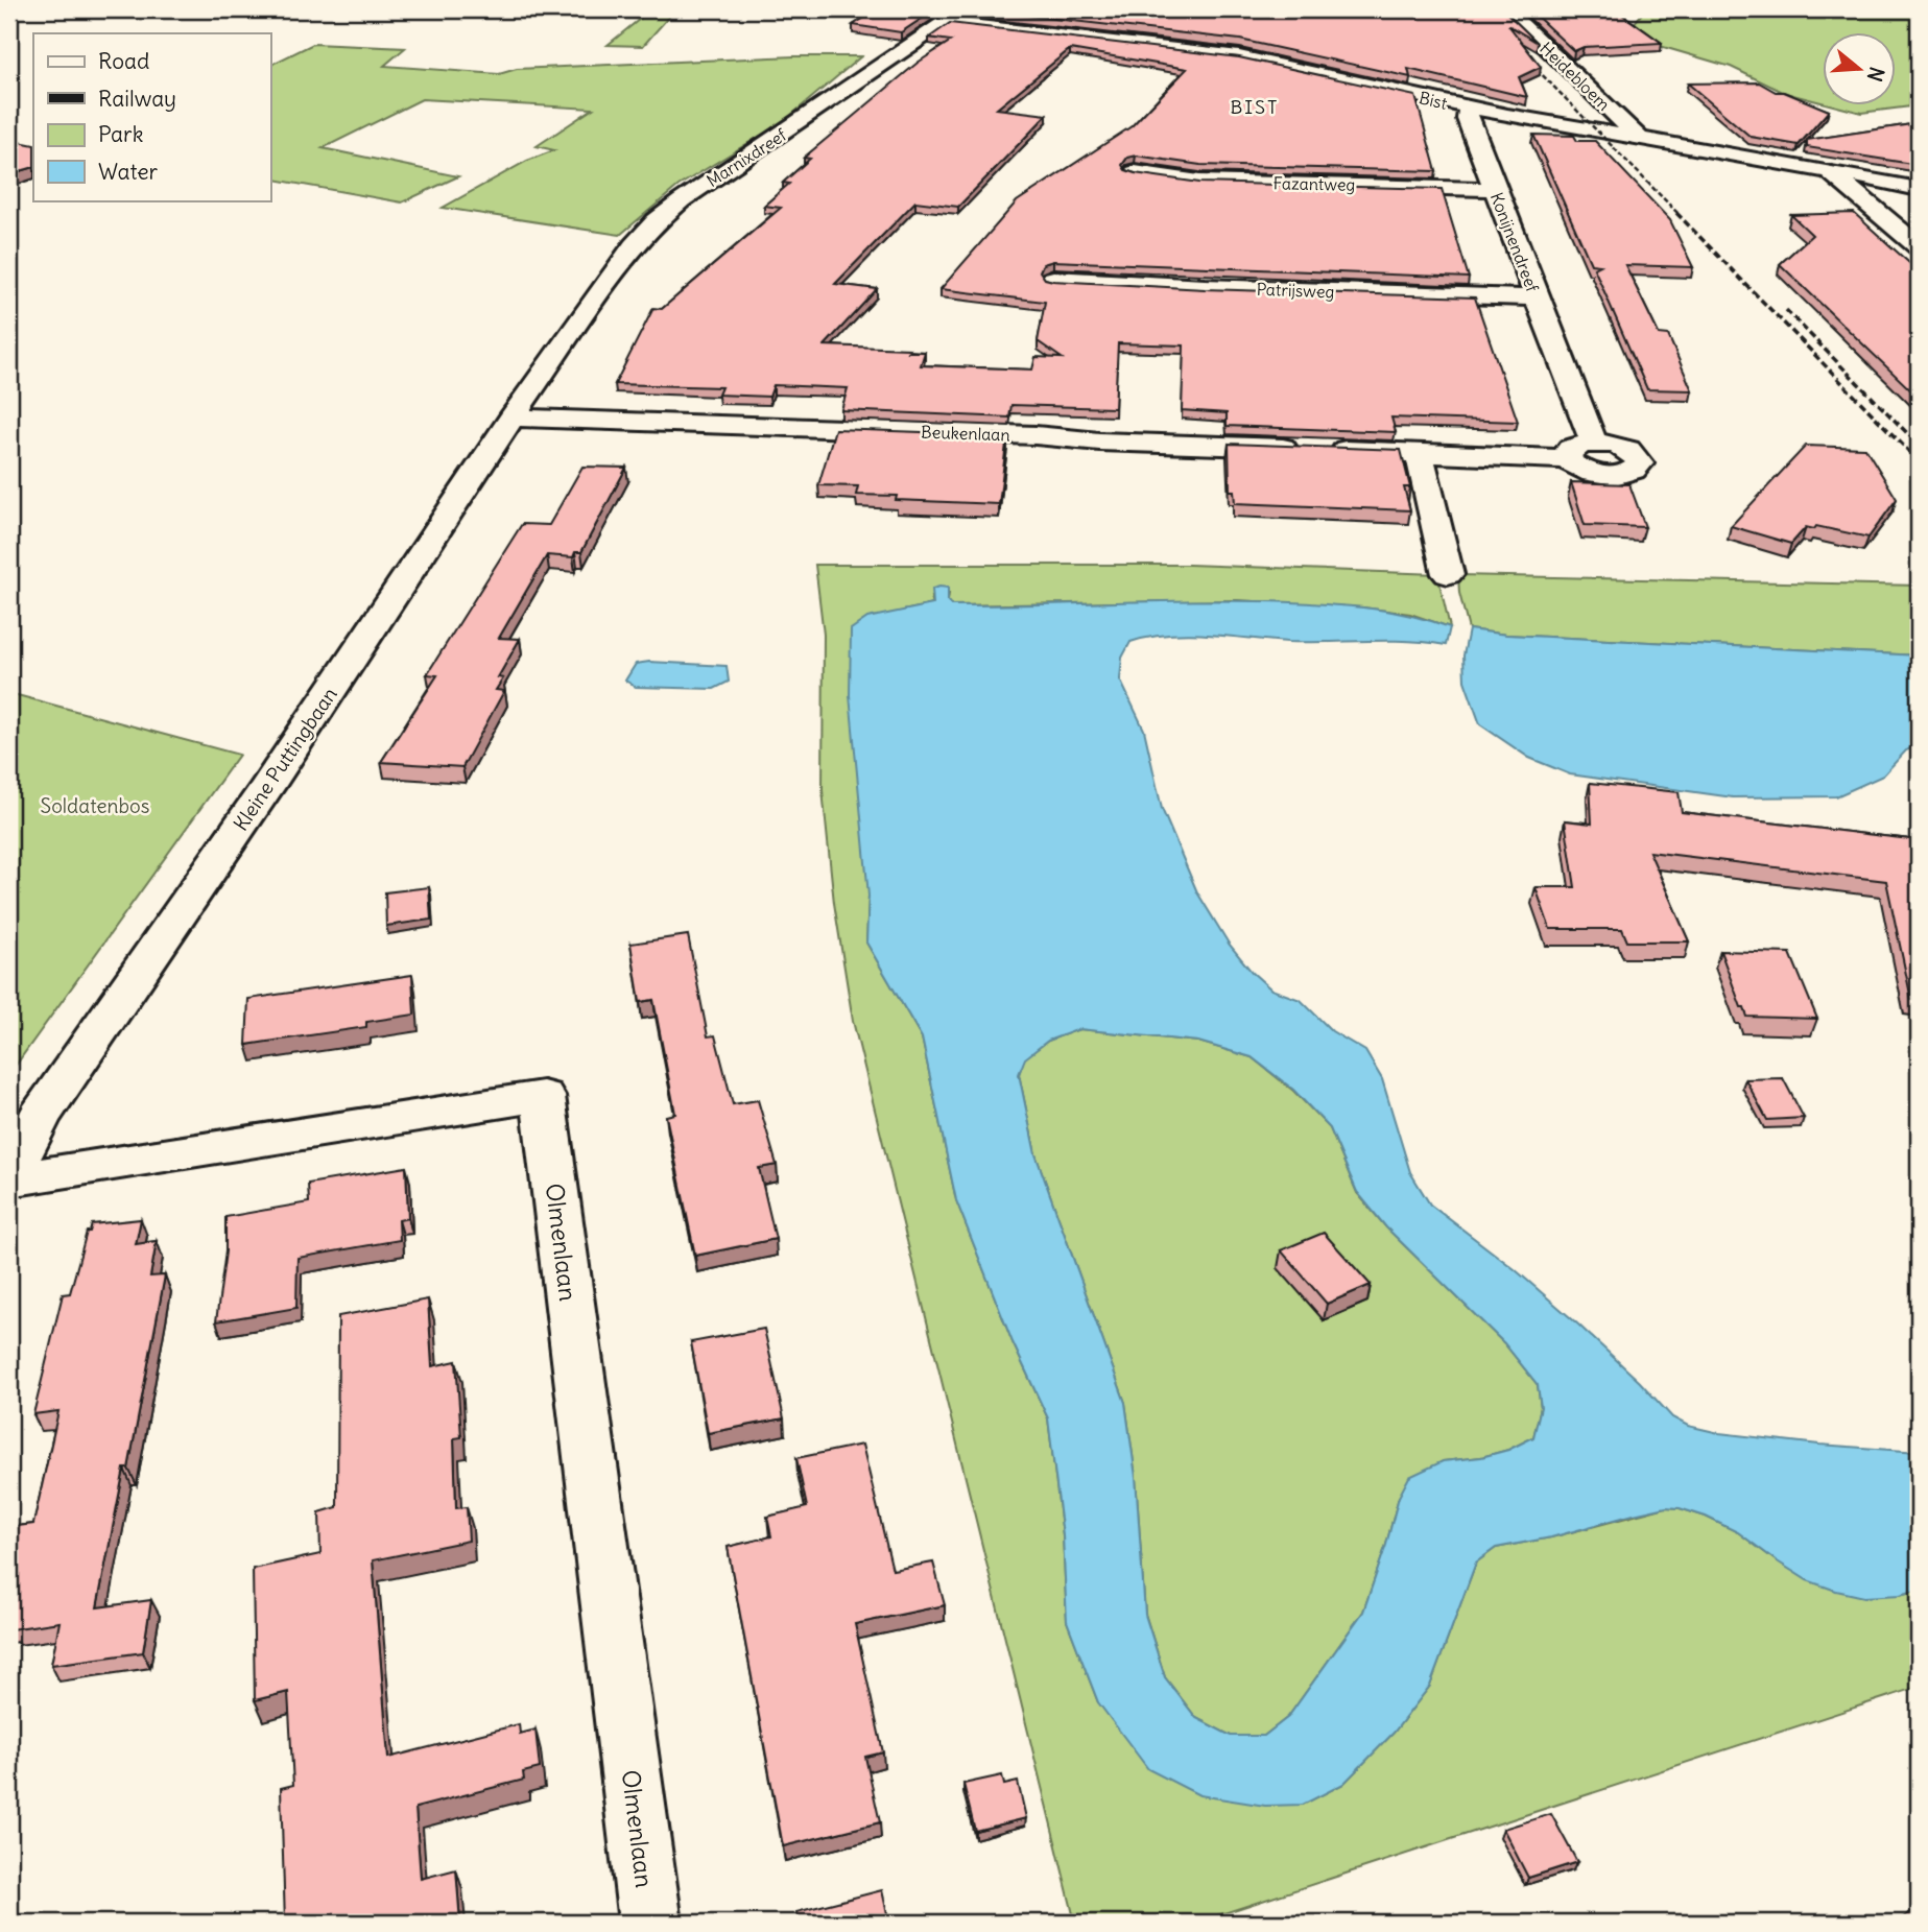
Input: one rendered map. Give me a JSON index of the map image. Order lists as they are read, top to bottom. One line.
{"streets":{"street":["Heidebloem","Bist","Marnixdreef","Fazantweg","Konijnendreef","Patrijsweg","Beukenlaan","Kleine Puttingbaan","Olmenlaan"]},"crossings":[["Heidebloem","Bist"],["Bist","Marnixdreef"],["Bist","Konijnendreef"],["Marnixdreef","Kleine Puttingbaan"],["Fazantweg","Konijnendreef"],["Konijnendreef","Patrijsweg"],["Konijnendreef","Beukenlaan"],["Beukenlaan","Kleine Puttingbaan"],["Kleine Puttingbaan","Olmenlaan"]],"districts":["BIST"],"parks":["Soldatenbos"],"legend":["Road","Railway","Park","Water"],"north":"right"}
